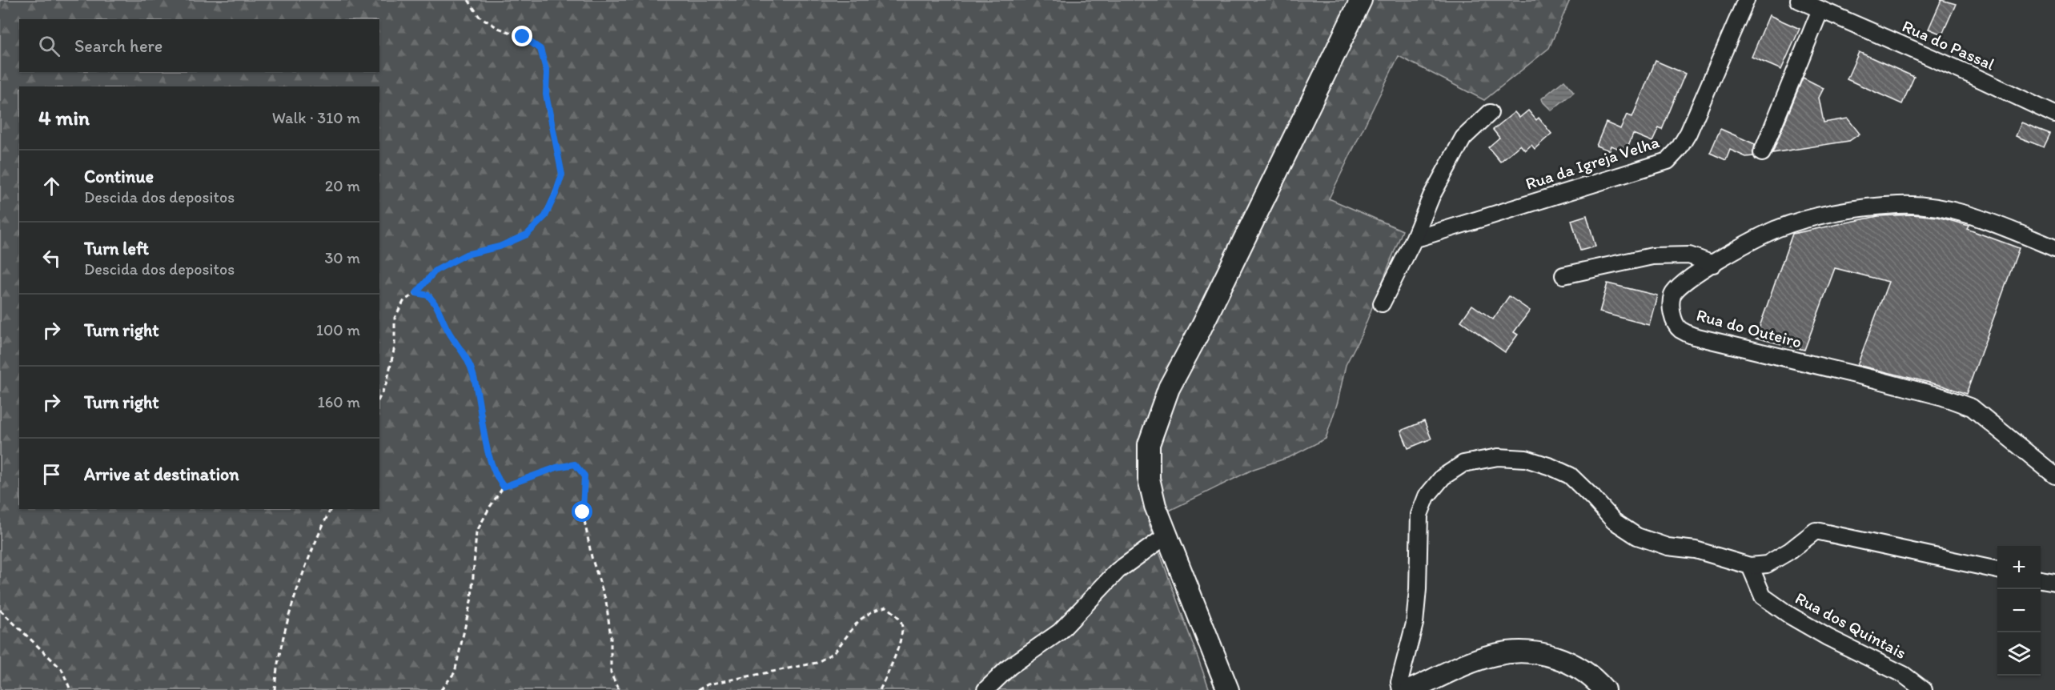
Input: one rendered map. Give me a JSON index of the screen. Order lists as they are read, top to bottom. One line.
{"streets":{"street":["Rua do Passal","Rua da Igreja Velha","Rua do Outeiro","Rua dos Quintais"]},"page":{"search":"Search here","heading":["4 min","Walk · 310 m"],"list":[["Continue","Descida dos depositos","20 m"],["Turn left","Descida dos depositos","30 m"],["Turn right","100 m"],["Turn right","160 m"],"Arrive at destination"],"map_buttons":["+","−"]}}
